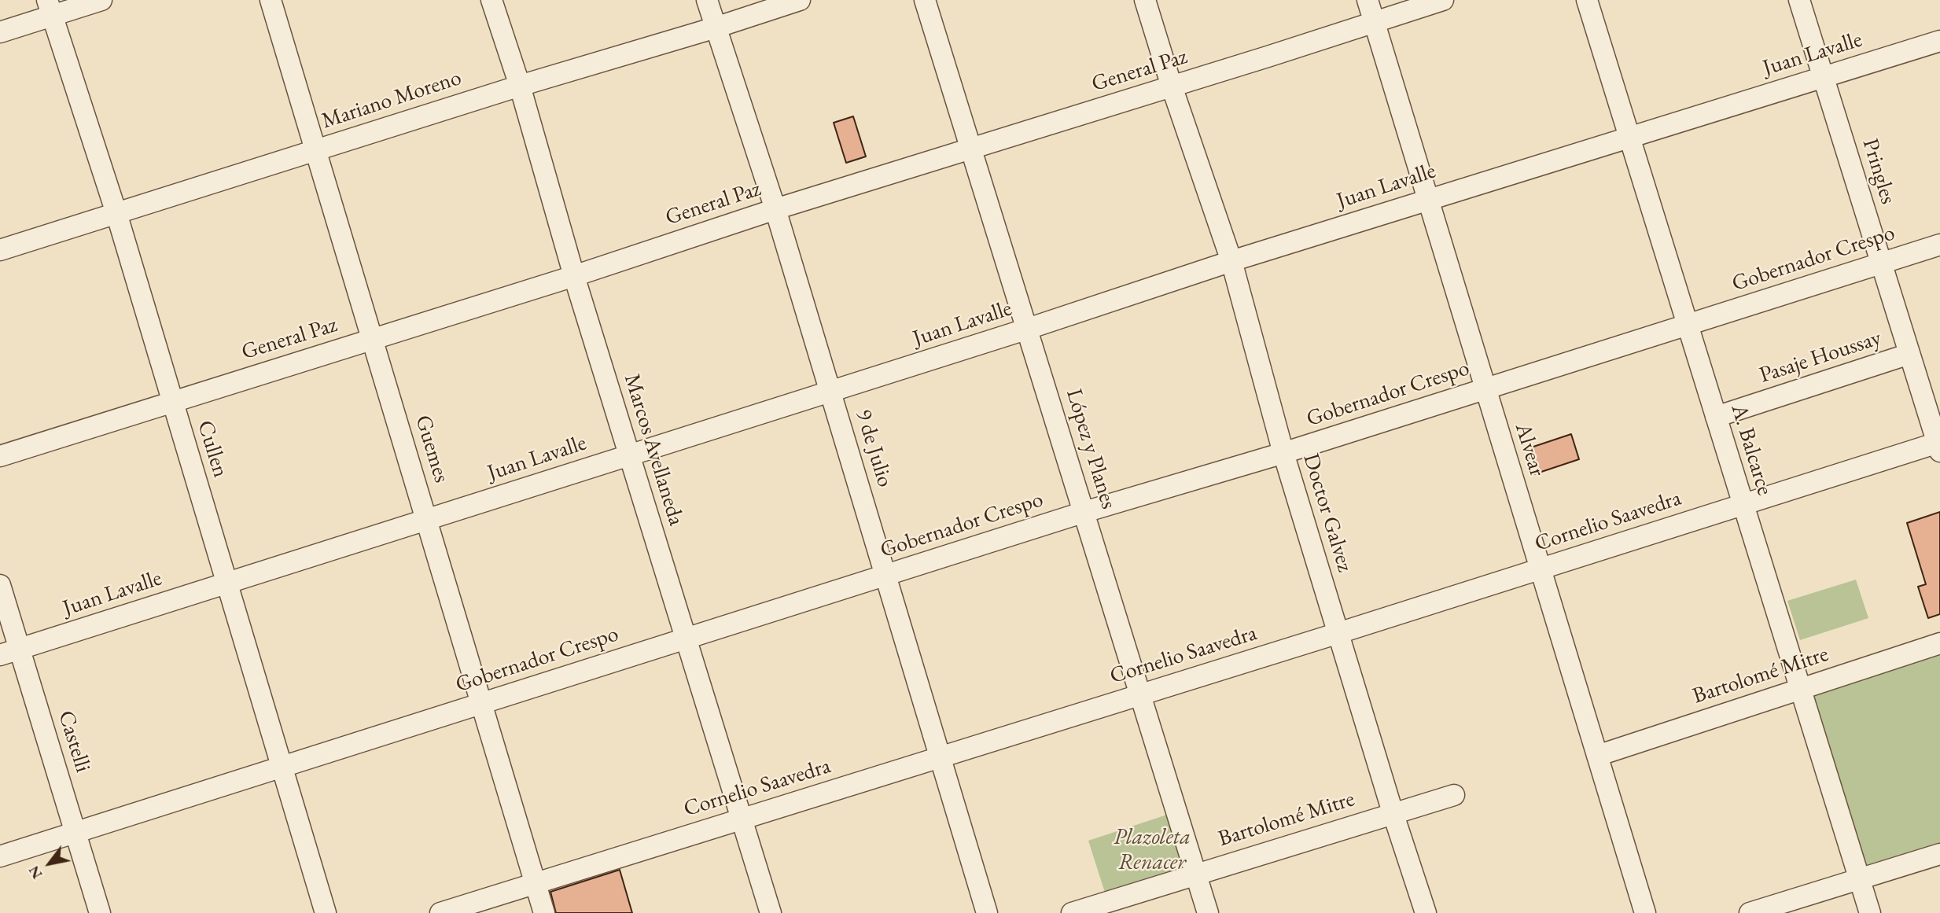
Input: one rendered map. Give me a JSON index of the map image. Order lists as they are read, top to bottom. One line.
{"streets":{"street":["Juan Lavalle","General Paz","Mariano Moreno","Pringles","Gobernador Crespo","Pasaje Houssay","9 de Julio","Cullen","Guemes","López y Planes","Marcos Avellaneda","Alvear","A. Balcarce","Doctor Galvez","Cornelio Saavedra","Bartolomé Mitre","Castelli"]},"crossings":[["Juan Lavalle","Pringles"],["Juan Lavalle","9 de Julio"],["Juan Lavalle","Cullen"],["Juan Lavalle","Guemes"],["Juan Lavalle","López y Planes"],["Juan Lavalle","Marcos Avellaneda"],["Juan Lavalle","Alvear"],["Juan Lavalle","A. Balcarce"],["Juan Lavalle","Doctor Galvez"],["Juan Lavalle","Castelli"],["General Paz","9 de Julio"],["General Paz","Cullen"],["General Paz","Guemes"],["General Paz","López y Planes"],["General Paz","Marcos Avellaneda"],["General Paz","Alvear"],["General Paz","Doctor Galvez"],["Mariano Moreno","9 de Julio"],["Mariano Moreno","Cullen"],["Mariano Moreno","Guemes"],["Mariano Moreno","Marcos Avellaneda"],["Pringles","Gobernador Crespo"],["Pringles","Pasaje Houssay"],["Pringles","Cornelio Saavedra"],["Gobernador Crespo","9 de Julio"],["Gobernador Crespo","Cullen"],["Gobernador Crespo","Guemes"],["Gobernador Crespo","López y Planes"],["Gobernador Crespo","Marcos Avellaneda"],["Gobernador Crespo","Alvear"],["Gobernador Crespo","A. Balcarce"],["Gobernador Crespo","Doctor Galvez"],["Gobernador Crespo","Castelli"],["Pasaje Houssay","A. Balcarce"],["9 de Julio","Cornelio Saavedra"],["Guemes","Cornelio Saavedra"],["López y Planes","Cornelio Saavedra"],["López y Planes","Bartolomé Mitre"],["Marcos Avellaneda","Cornelio Saavedra"],["Alvear","Cornelio Saavedra"],["Alvear","Bartolomé Mitre"],["A. Balcarce","Cornelio Saavedra"],["A. Balcarce","Bartolomé Mitre"],["Doctor Galvez","Cornelio Saavedra"],["Doctor Galvez","Bartolomé Mitre"]],"parks":["Plazoleta Renacer"],"north":"bottom left"}
